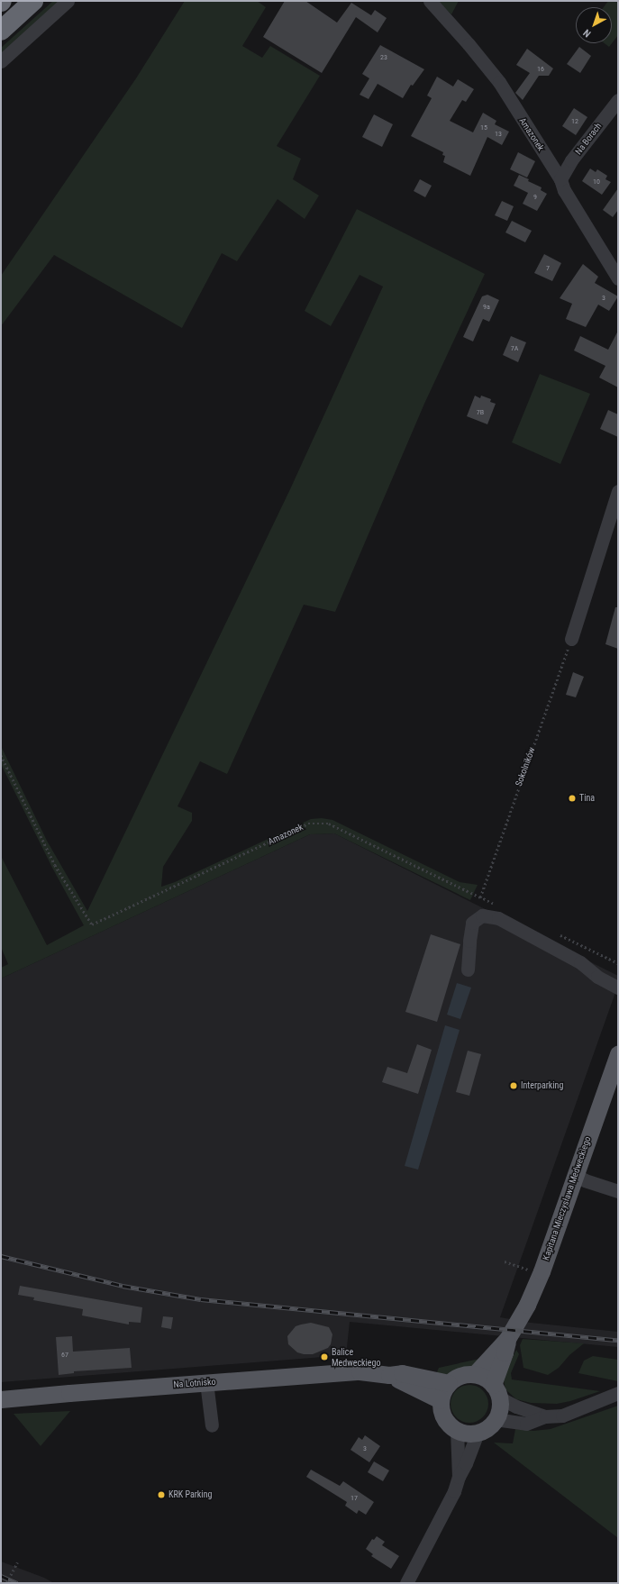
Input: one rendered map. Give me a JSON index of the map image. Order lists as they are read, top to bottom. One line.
{"streets":{"main road":["Kapitana Mieczysława Medweckiego","Na Lotnisko"],"street":["Amazonek","Na Borach"],"path":["Sokolników"]},"crossings":[["Amazonek","Na Borach"],["Amazonek","Sokolników"],["Kapitana Mieczysława Medweckiego","Na Lotnisko"]],"places":["Tina","Interparking","Balice Medweckiego","KRK Parking"],"house_numbers":["23","16","12","15","13","10","9","7","3","9a","7A","7B","67","3","17"],"north":"bottom left"}
